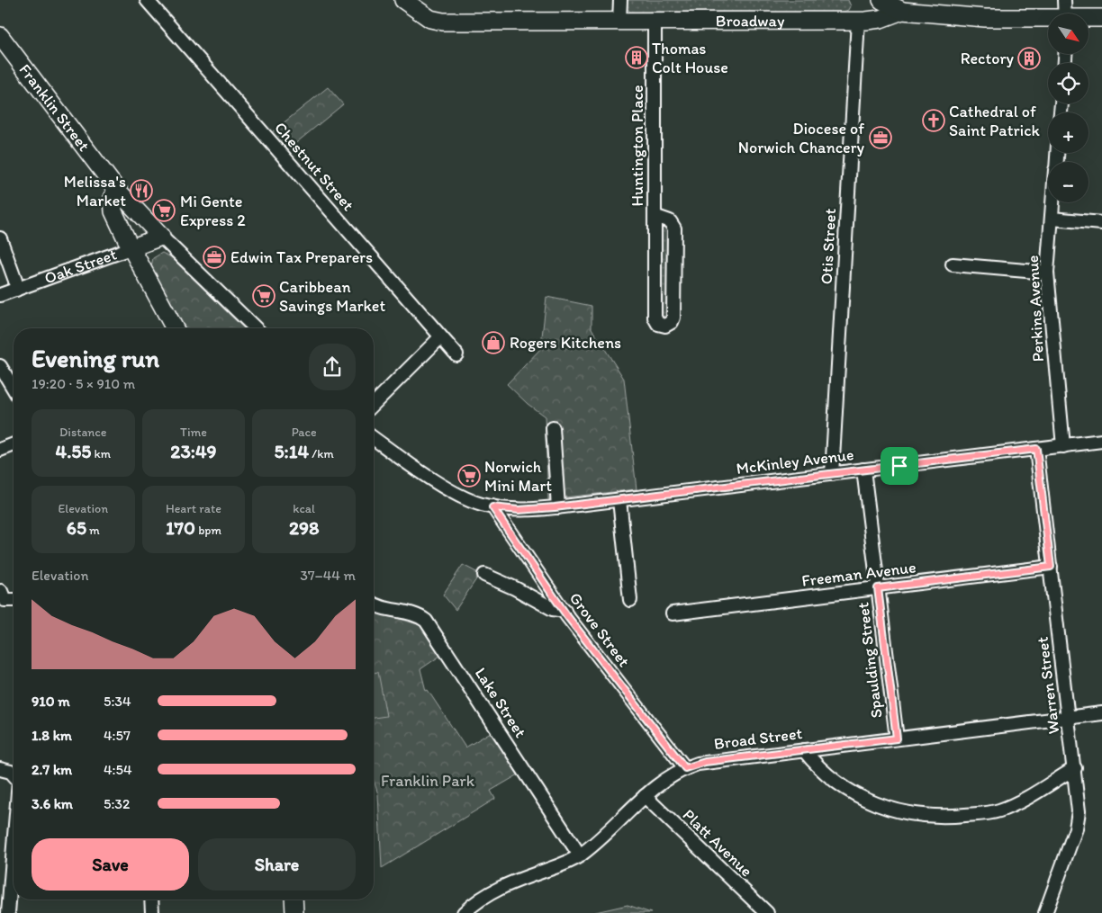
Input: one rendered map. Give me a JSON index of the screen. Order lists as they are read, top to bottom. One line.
{"streets":{"main road":["Broadway","Franklin Street","Oak Street"],"street":["Huntington Place","Chestnut Street","Otis Street","Perkins Avenue","McKinley Avenue","Freeman Avenue","Grove Street","Spaulding Street","Warren Street","Lake Street","Broad Street","Platt Avenue"]},"crossings":[["Broadway","Huntington Place"],["Broadway","Otis Street"],["Franklin Street","Oak Street"],["Otis Street","McKinley Avenue"],["Perkins Avenue","McKinley Avenue"],["McKinley Avenue","Grove Street"],["McKinley Avenue","Spaulding Street"],["McKinley Avenue","Warren Street"],["Freeman Avenue","Spaulding Street"],["Freeman Avenue","Warren Street"],["Grove Street","Broad Street"],["Spaulding Street","Broad Street"],["Warren Street","Broad Street"],["Lake Street","Broad Street"],["Broad Street","Platt Avenue"]],"parks":["Franklin Park"],"places":{"building":["Thomas Colt House","Rectory"],"church":["Cathedral of Saint Patrick"],"office":["Diocese of Norwich Chancery","Edwin Tax Preparers"],"restaurant":["Melissa's Market"],"supermarket":["Mi Gente Express 2","Caribbean Savings Market","Norwich Mini Mart"],"shop":["Rogers Kitchens"]},"north":"bottom right","page":{"map_buttons":["+","−"],"heading":["Evening run","19:20 · 5 × 910 m"],"stats":[["Distance","4.55 km"],["Time","23:49"],["Pace","5:14 /km"],["Elevation","65 m"],["Heart rate","170 bpm"],["kcal","298"]],"chart":["Elevation","37–44 m"],"list":[{"name":"910 m","note":"5:34"},{"name":"1.8 km","note":"4:57"},{"name":"2.7 km","note":"4:54"},{"name":"3.6 km","note":"5:32"}],"buttons":["Save","Share"]}}
